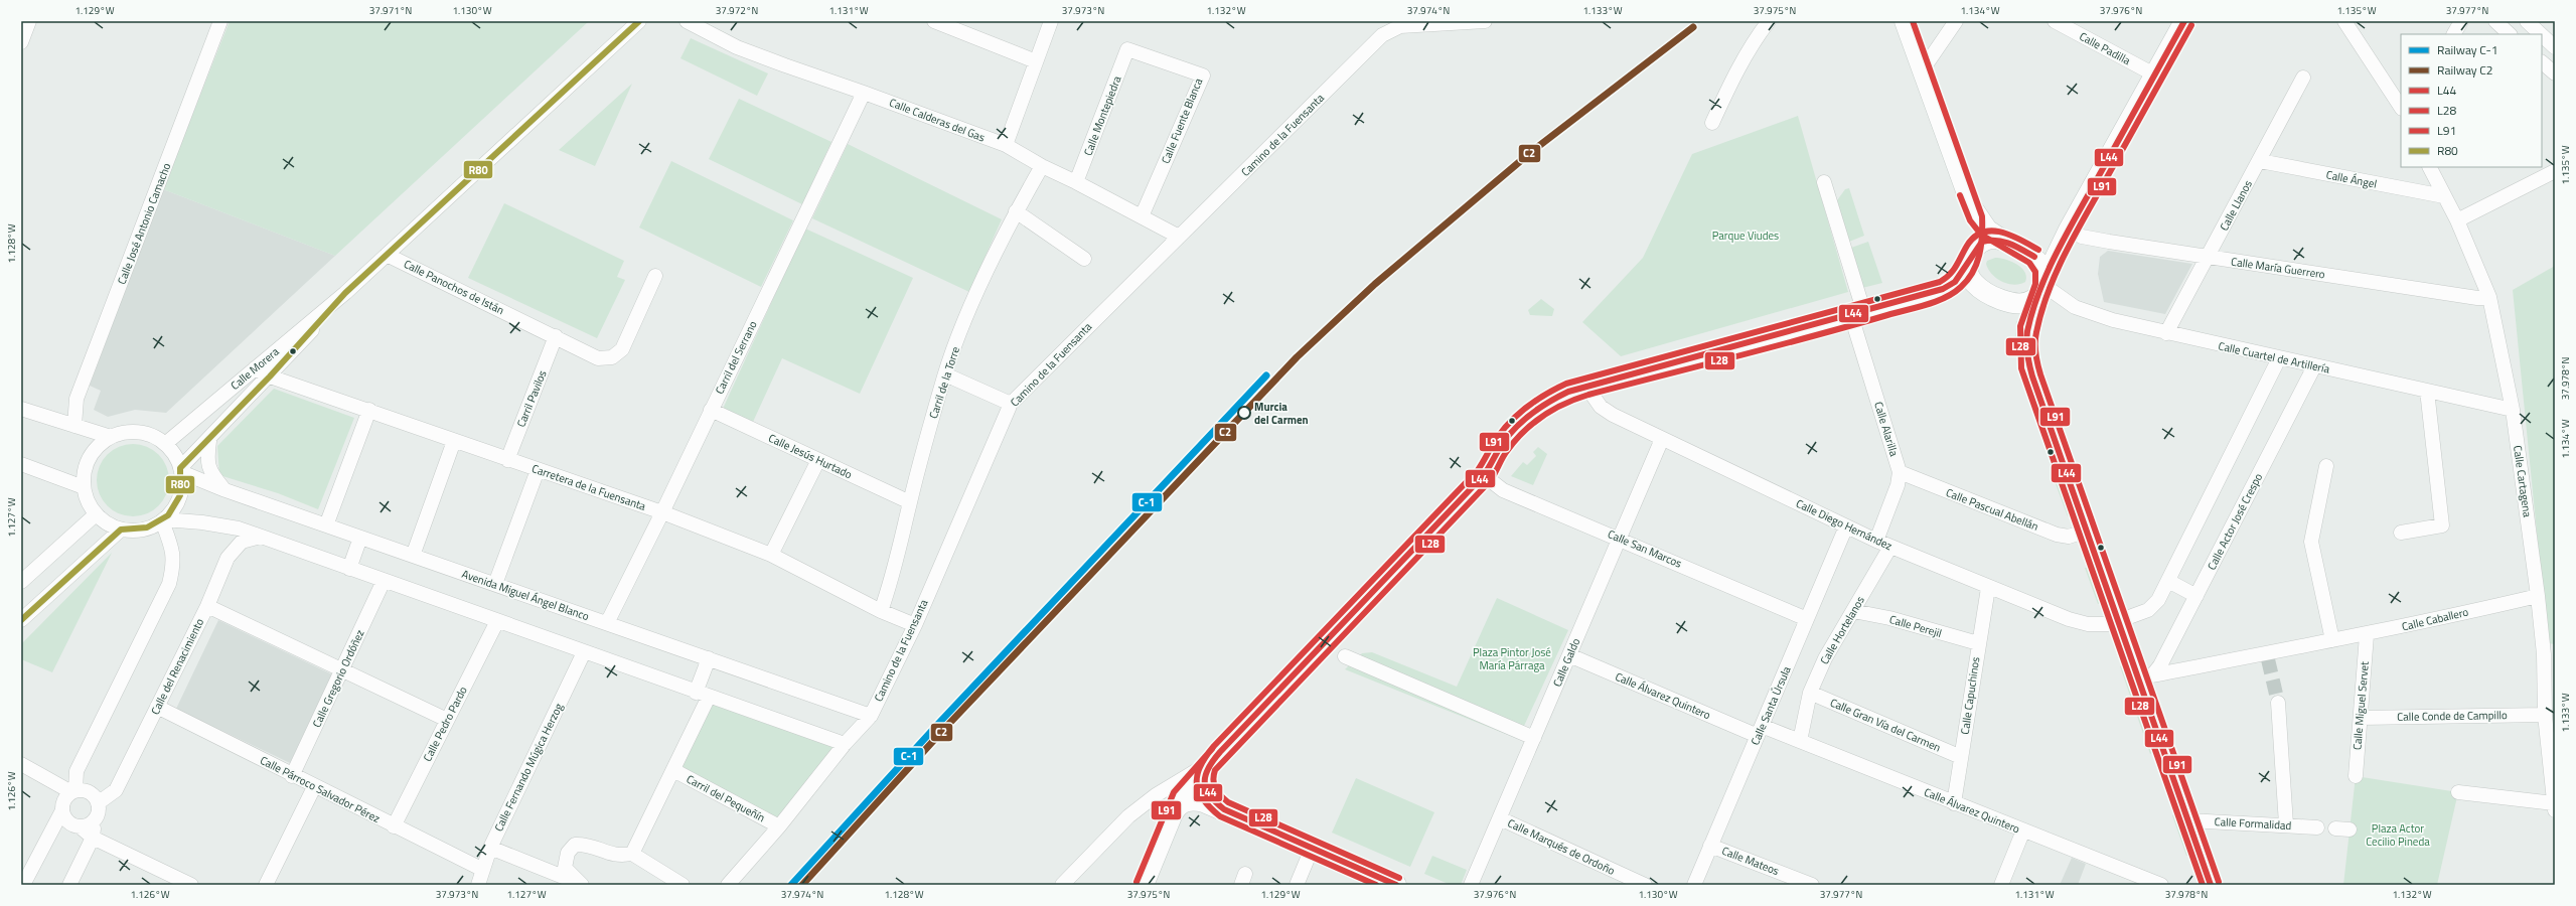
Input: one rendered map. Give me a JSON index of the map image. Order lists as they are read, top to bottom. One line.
{"streets":{"street":["Calle Padilla","Calle Montepiedra","Calle Calderas del Gas","Calle Fuente Blanca","Camino de la Fuensanta","Calle Ángel","Calle Llanos","Calle José Antonio Camacho","Calle María Guerrero","Calle Panochos de Istán","Carril del Serrano","Calle Cuartel de Artillería","Calle Morera","Carril de la Torre","Carril Pavilos","Calle Alarilla","Calle Jesús Hurtado","Calle Cartagena","Carretera de la Fuensanta","Calle Pascual Abellán","Calle Actor José Crespo","Calle Diego Hernández","Calle San Marcos","Avenida Miguel Ángel Blanco","Calle Caballero","Calle Perejil","Calle Hortelanos","Calle Galdo","Calle del Renacimiento","Calle Gregorio Ordóñez","Calle Álvarez Quintero","Calle Capuchinos","Calle Santa Úrsula","Calle Miguel Servet","Calle Conde de Campillo","Calle Pedro Pardo","Calle Gran Vía del Carmen","Calle Fernando Múgica Herzog","Calle Párroco Salvador Pérez","Carril del Pequeñín","Calle Formalidad","Calle Marqués de Ordoño","Calle Mateos"]},"crossings":[["Calle Montepiedra","Calle Calderas del Gas"],["Calle Montepiedra","Calle Fuente Blanca"],["Calle Calderas del Gas","Calle Fuente Blanca"],["Calle Calderas del Gas","Camino de la Fuensanta"],["Calle Calderas del Gas","Carril del Serrano"],["Calle Calderas del Gas","Carril de la Torre"],["Camino de la Fuensanta","Carretera de la Fuensanta"],["Camino de la Fuensanta","Avenida Miguel Ángel Blanco"],["Camino de la Fuensanta","Carril del Pequeñín"],["Calle Ángel","Calle Llanos"],["Calle Ángel","Calle Cartagena"],["Calle Llanos","Calle María Guerrero"],["Calle Llanos","Calle Cuartel de Artillería"],["Calle María Guerrero","Calle Cartagena"],["Calle Panochos de Istán","Calle Morera"],["Calle Panochos de Istán","Carril Pavilos"],["Carril del Serrano","Calle Jesús Hurtado"],["Carril del Serrano","Carretera de la Fuensanta"],["Carril del Serrano","Avenida Miguel Ángel Blanco"],["Calle Cuartel de Artillería","Calle Cartagena"],["Calle Cuartel de Artillería","Calle Actor José Crespo"],["Calle Morera","Carretera de la Fuensanta"],["Calle Morera","Avenida Miguel Ángel Blanco"],["Carril de la Torre","Calle Jesús Hurtado"],["Carril de la Torre","Carretera de la Fuensanta"],["Carril Pavilos","Carretera de la Fuensanta"],["Calle Alarilla","Calle Pascual Abellán"],["Calle Cartagena","Calle Caballero"],["Calle Cartagena","Calle Conde de Campillo"],["Calle Actor José Crespo","Calle Caballero"],["Calle Diego Hernández","Calle Hortelanos"],["Calle Diego Hernández","Calle Galdo"],["Calle Diego Hernández","Calle Capuchinos"],["Calle Diego Hernández","Calle Santa Úrsula"],["Calle San Marcos","Calle Galdo"],["Calle San Marcos","Calle Santa Úrsula"],["Calle Caballero","Calle Miguel Servet"],["Calle Perejil","Calle Hortelanos"],["Calle Perejil","Calle Capuchinos"],["Calle Hortelanos","Calle Álvarez Quintero"],["Calle Hortelanos","Calle Gran Vía del Carmen"],["Calle Galdo","Calle Álvarez Quintero"],["Calle Galdo","Calle Marqués de Ordoño"],["Calle del Renacimiento","Calle Párroco Salvador Pérez"],["Calle Gregorio Ordóñez","Calle Párroco Salvador Pérez"],["Calle Álvarez Quintero","Calle Capuchinos"],["Calle Álvarez Quintero","Calle Santa Úrsula"],["Calle Capuchinos","Calle Gran Vía del Carmen"],["Calle Santa Úrsula","Calle Mateos"],["Calle Miguel Servet","Calle Conde de Campillo"],["Calle Pedro Pardo","Calle Párroco Salvador Pérez"],["Calle Fernando Múgica Herzog","Calle Párroco Salvador Pérez"]],"parks":["Parque Viudes","Plaza Pintor José María Párraga","Plaza Actor Cecilio Pineda"],"places":["Murcia del Carmen"],"lines":["transit line L44","transit line L28","transit line R80","transit line L91","rail line C2","rail line C-1"],"legend":["Railway C-1","Railway C2","L44","L28","L91","R80"],"coordinates":["1.129°W","37.971°N","1.130°W","37.972°N","1.131°W","37.973°N","1.132°W","37.974°N","1.133°W","37.975°N","1.134°W","37.976°N","1.135°W","37.977°N","1.128°W","37.978°N","1.127°W","1.126°W"]}
